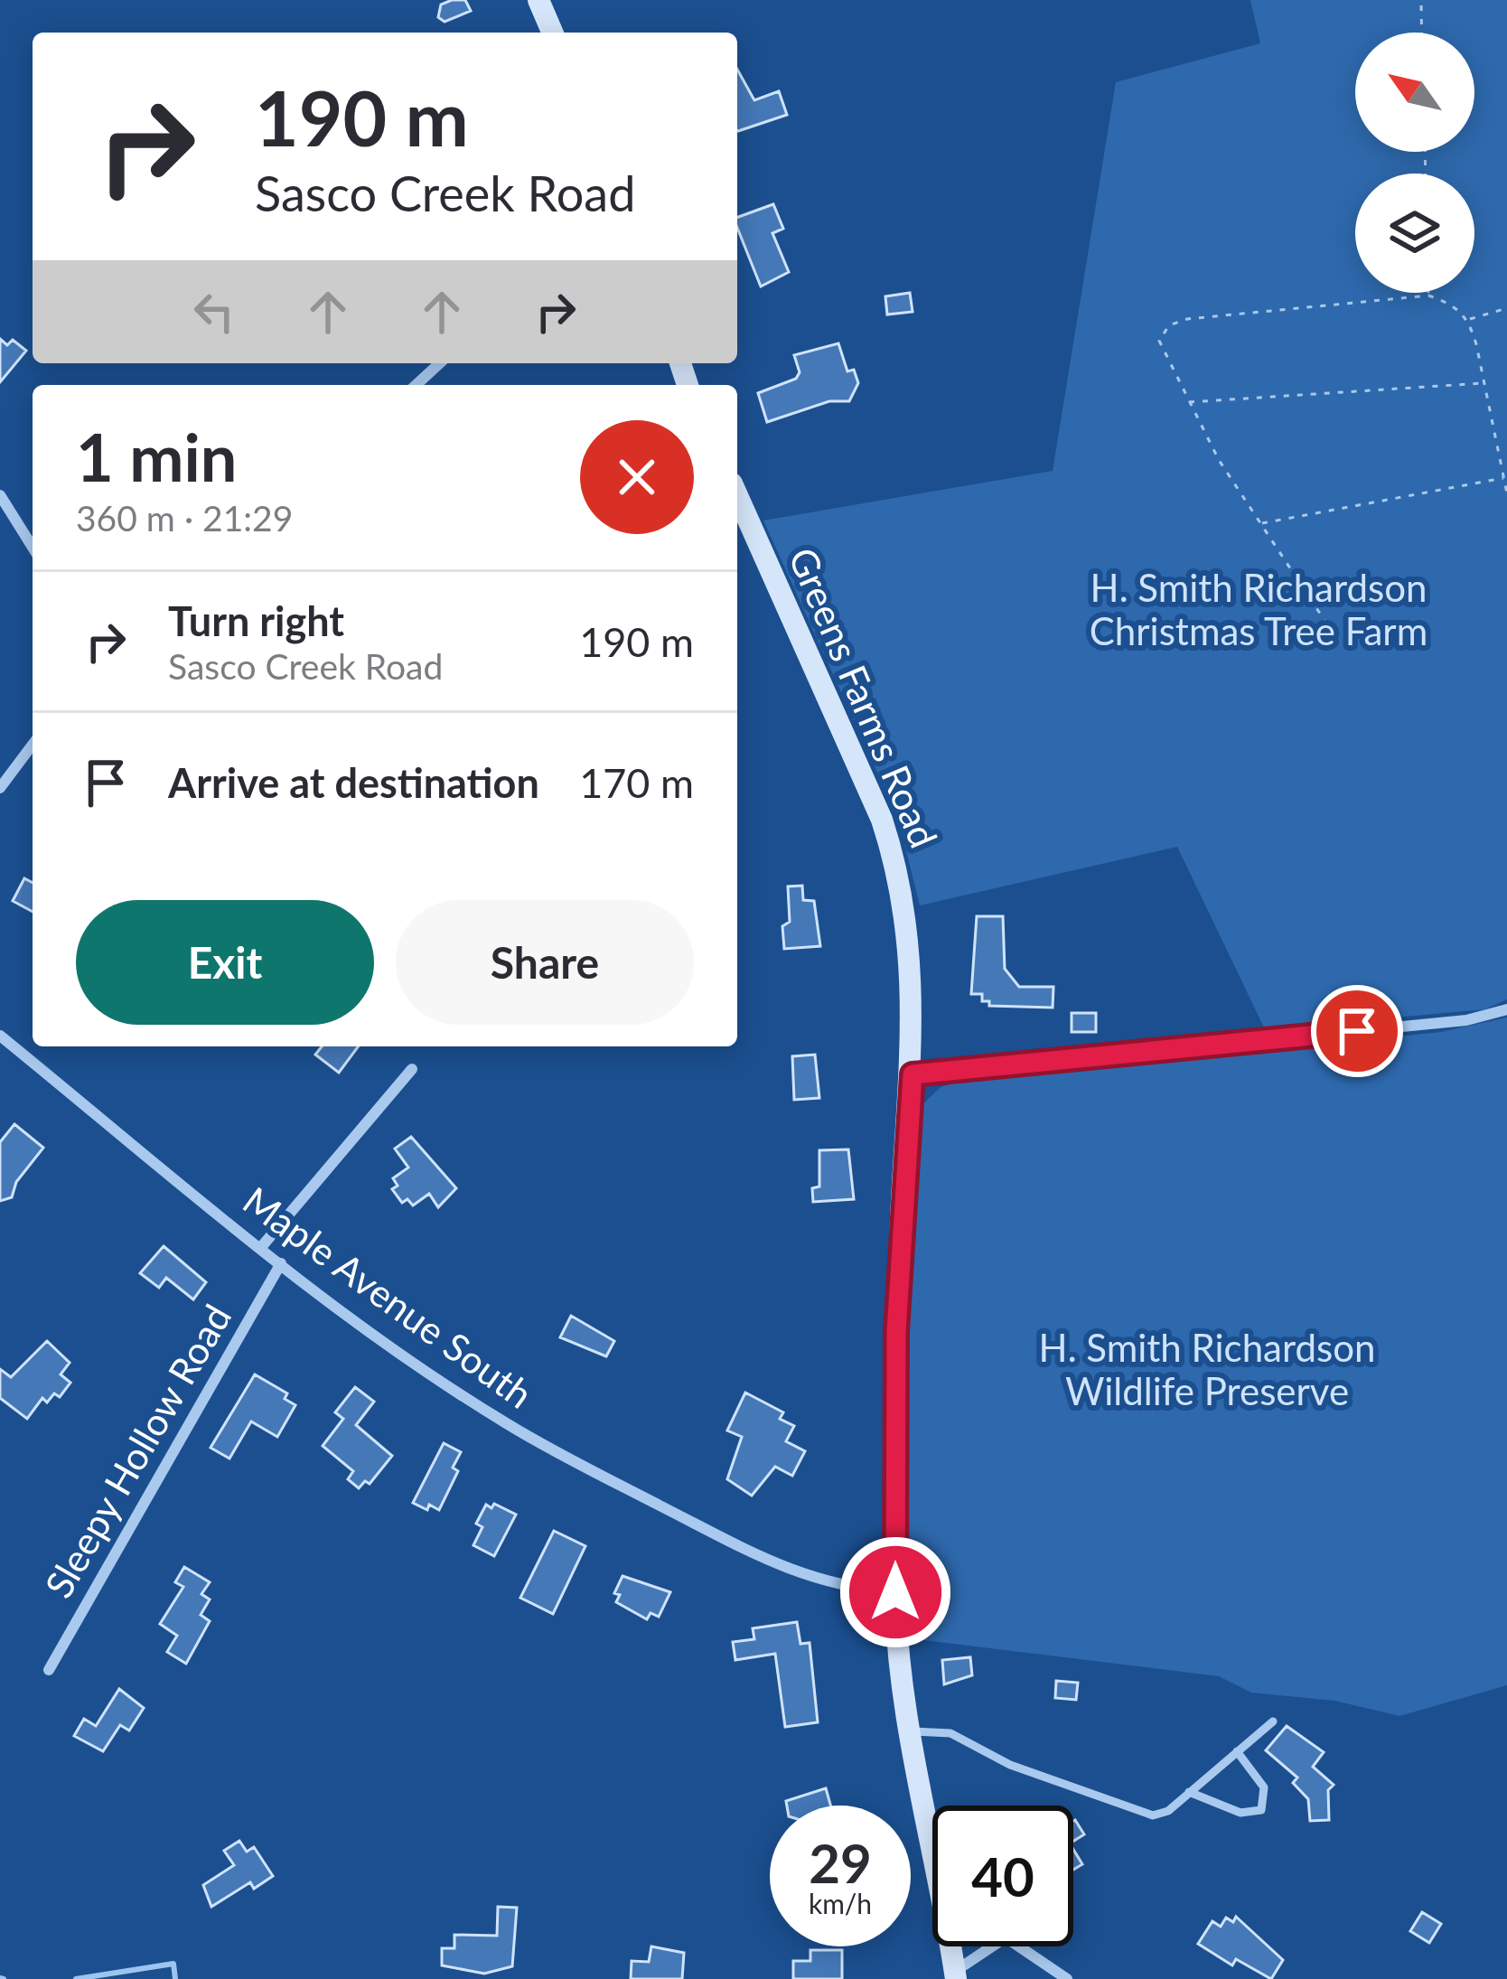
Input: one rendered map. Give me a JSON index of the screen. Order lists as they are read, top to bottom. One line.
{"streets":{"street":["Greens Farms Road","Maple Avenue South","Sleepy Hollow Road"]},"crossings":[["Greens Farms Road","Maple Avenue South"],["Maple Avenue South","Sleepy Hollow Road"]],"parks":["H. Smith Richardson Christmas Tree Farm","H. Smith Richardson Wildlife Preserve"],"north":"top left","page":{"turn":["190 m","Sasco Creek Road"],"heading":["1 min","360 m · 21:29"],"list":[{"name":"Turn right","note":"Sasco Creek Road","value":"190 m"},{"name":"Arrive at destination","value":"170 m"}],"buttons":["Exit","Share"],"speed":"29 km/h","limit":"40"}}
